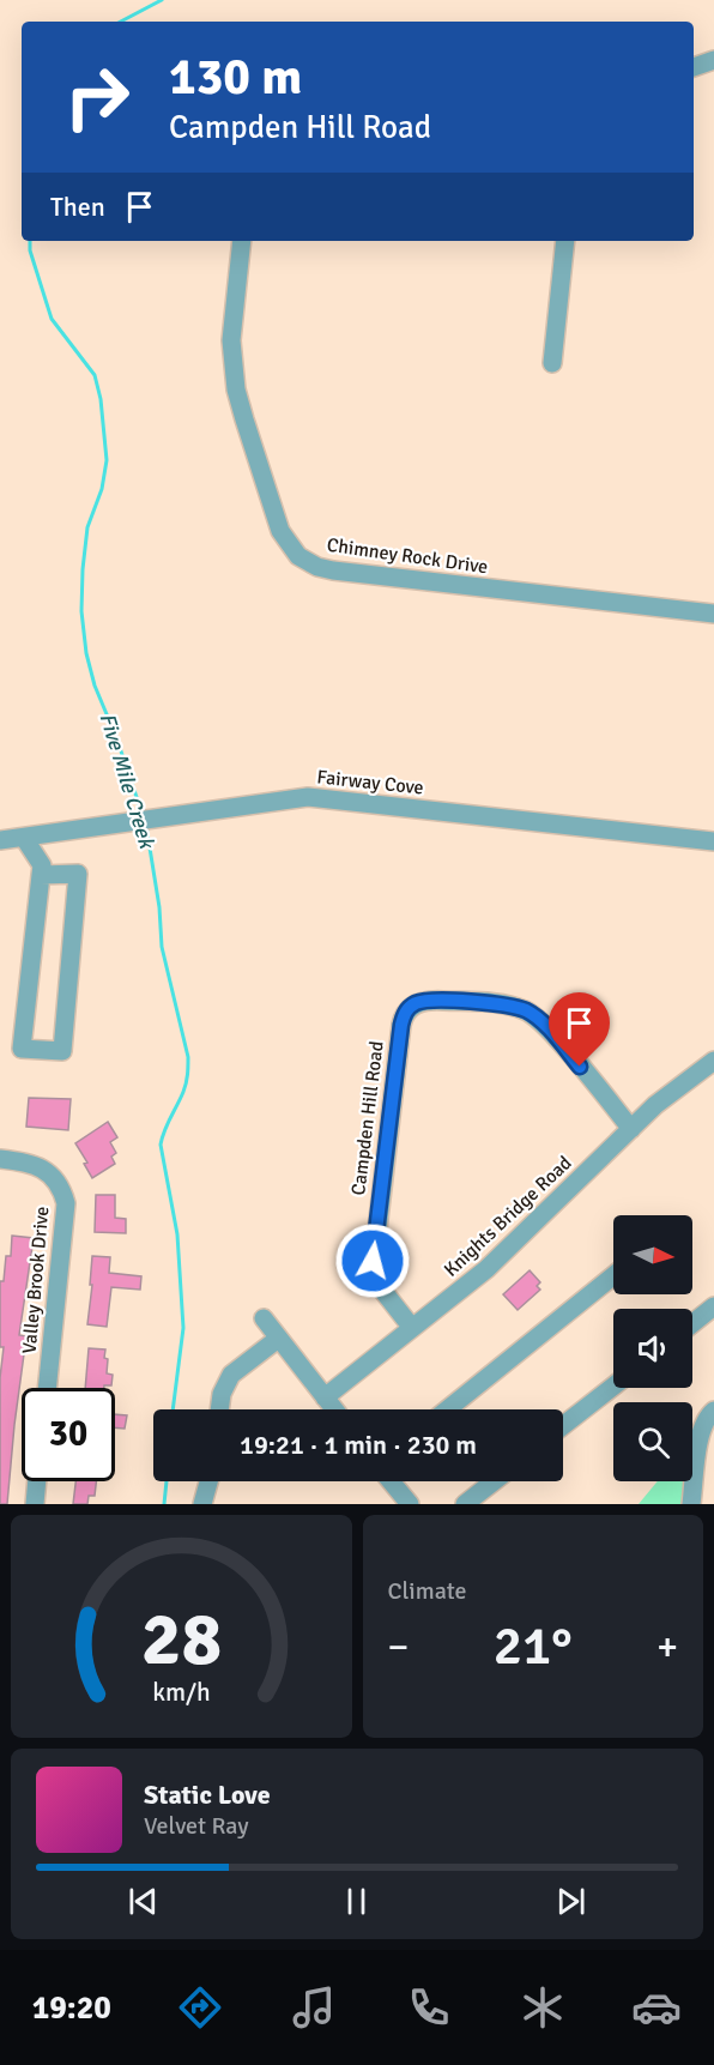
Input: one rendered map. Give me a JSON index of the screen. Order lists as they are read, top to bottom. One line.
{"streets":{"street":["Chimney Rock Drive","Fairway Cove","Campden Hill Road","Knights Bridge Road","Valley Brook Drive"]},"crossings":[["Campden Hill Road","Knights Bridge Road"]],"water":["Five Mile Creek"],"north":"right","page":{"turn":["130 m","Campden Hill Road"],"then":"Then","limit":"30","trip":"19:21 · 1 min · 230 m","tile":"Climate","heat":["−","21°","+"],"song":["Static Love","Velvet Ray"],"tabs":"19:20","gauge":["28","km/h"]}}
